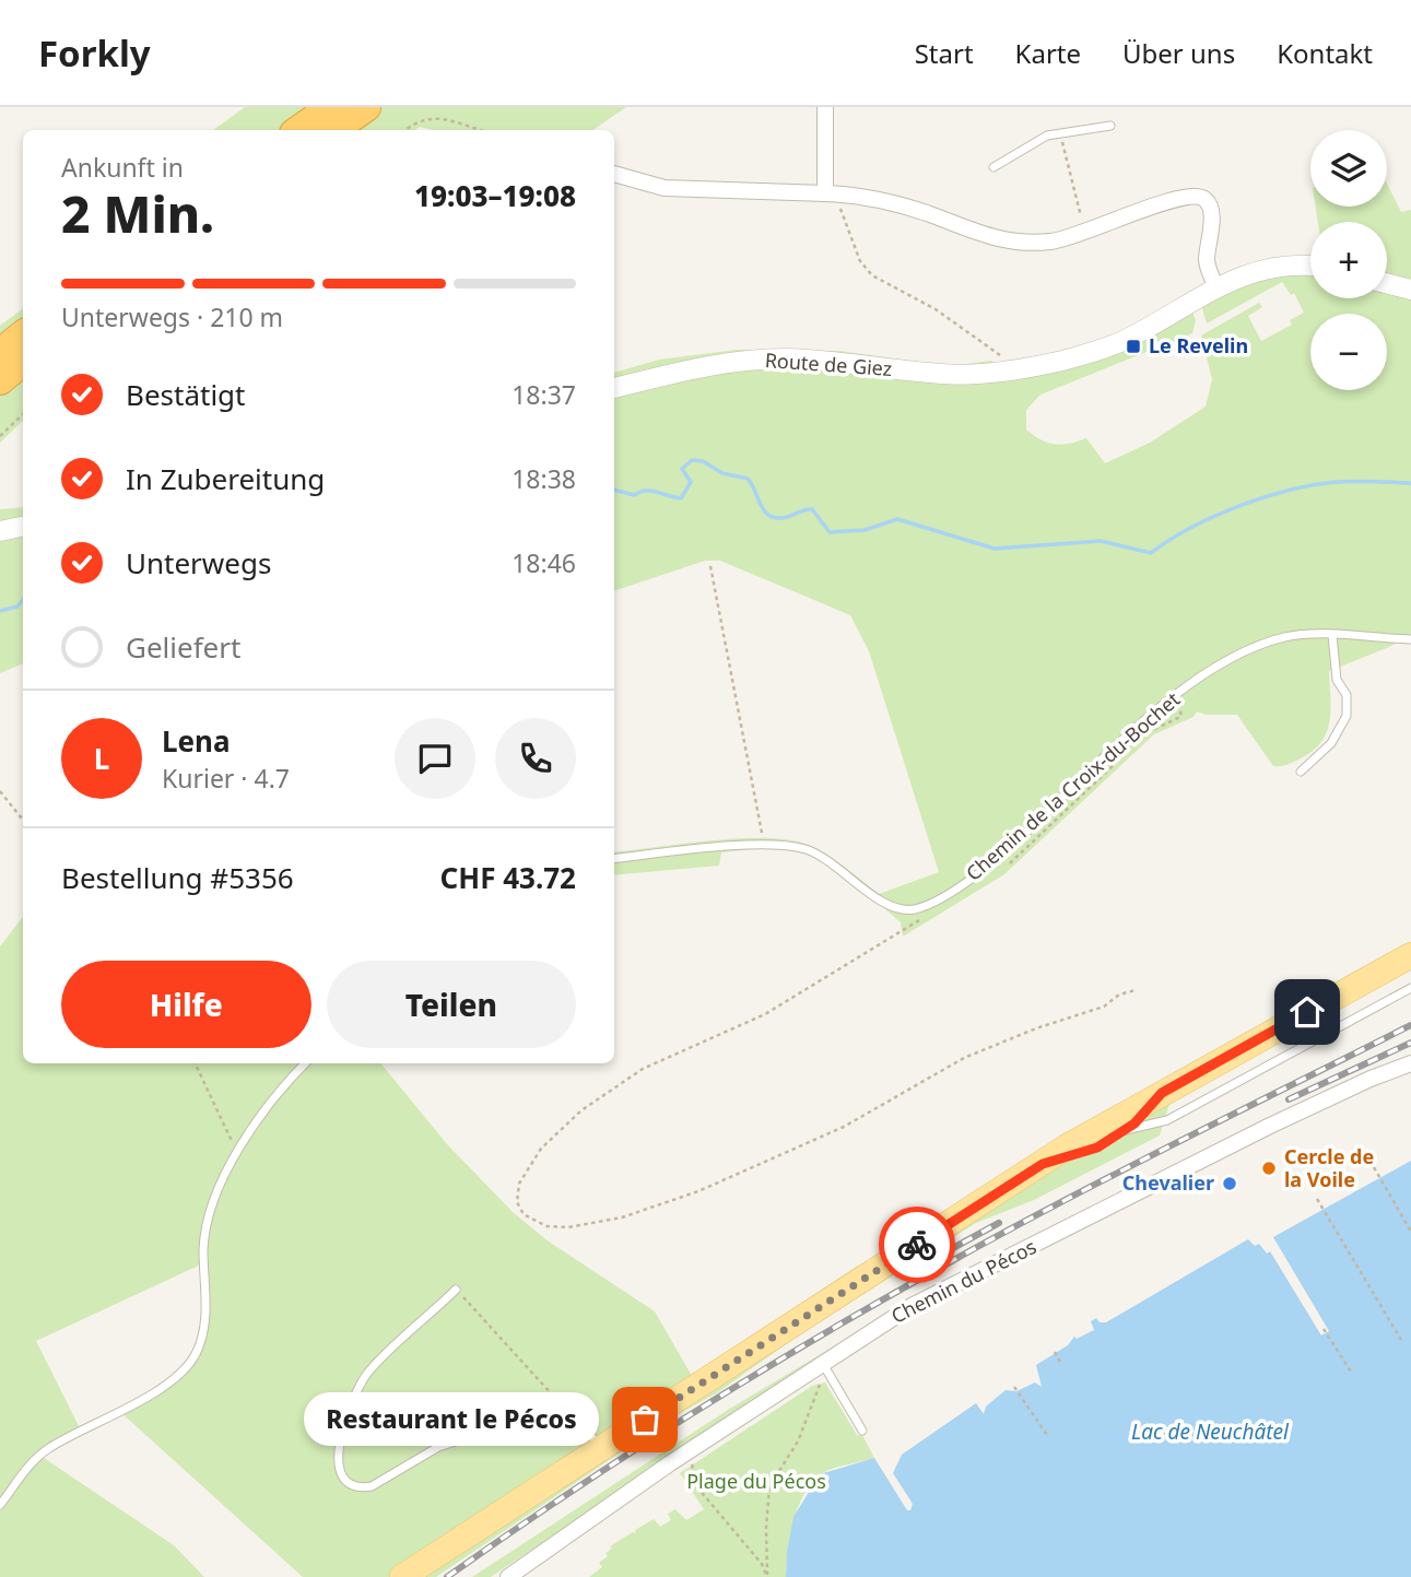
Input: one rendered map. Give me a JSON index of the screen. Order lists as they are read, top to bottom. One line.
{"streets":{"street":["Route de Giez","Chemin du Pécos"],"lane":["Chemin de la Croix-du-Bochet"]},"water":["Lac de Neuchâtel"],"parks":["Plage du Pécos"],"places":{"transit":["Le Revelin"],"other":["Cercle de la Voile","Chevalier","Restaurant le Pécos"]},"page":{"header":"Forkly","nav":["Start","Karte","Über uns","Kontakt"],"map_buttons":["+","−"],"heading":["2 Min.","Ankunft in","19:03–19:08"],"panel":["Lena","Kurier · 4.7","Bestellung #5356","CHF 43.72"],"bar":"Unterwegs · 210 m","list":[["Bestätigt","18:37"],["In Zubereitung","18:38"],["Unterwegs","18:46"],"Geliefert"],"round":"L","buttons":["Hilfe","Teilen"],"bubble":"Restaurant le Pécos"}}
